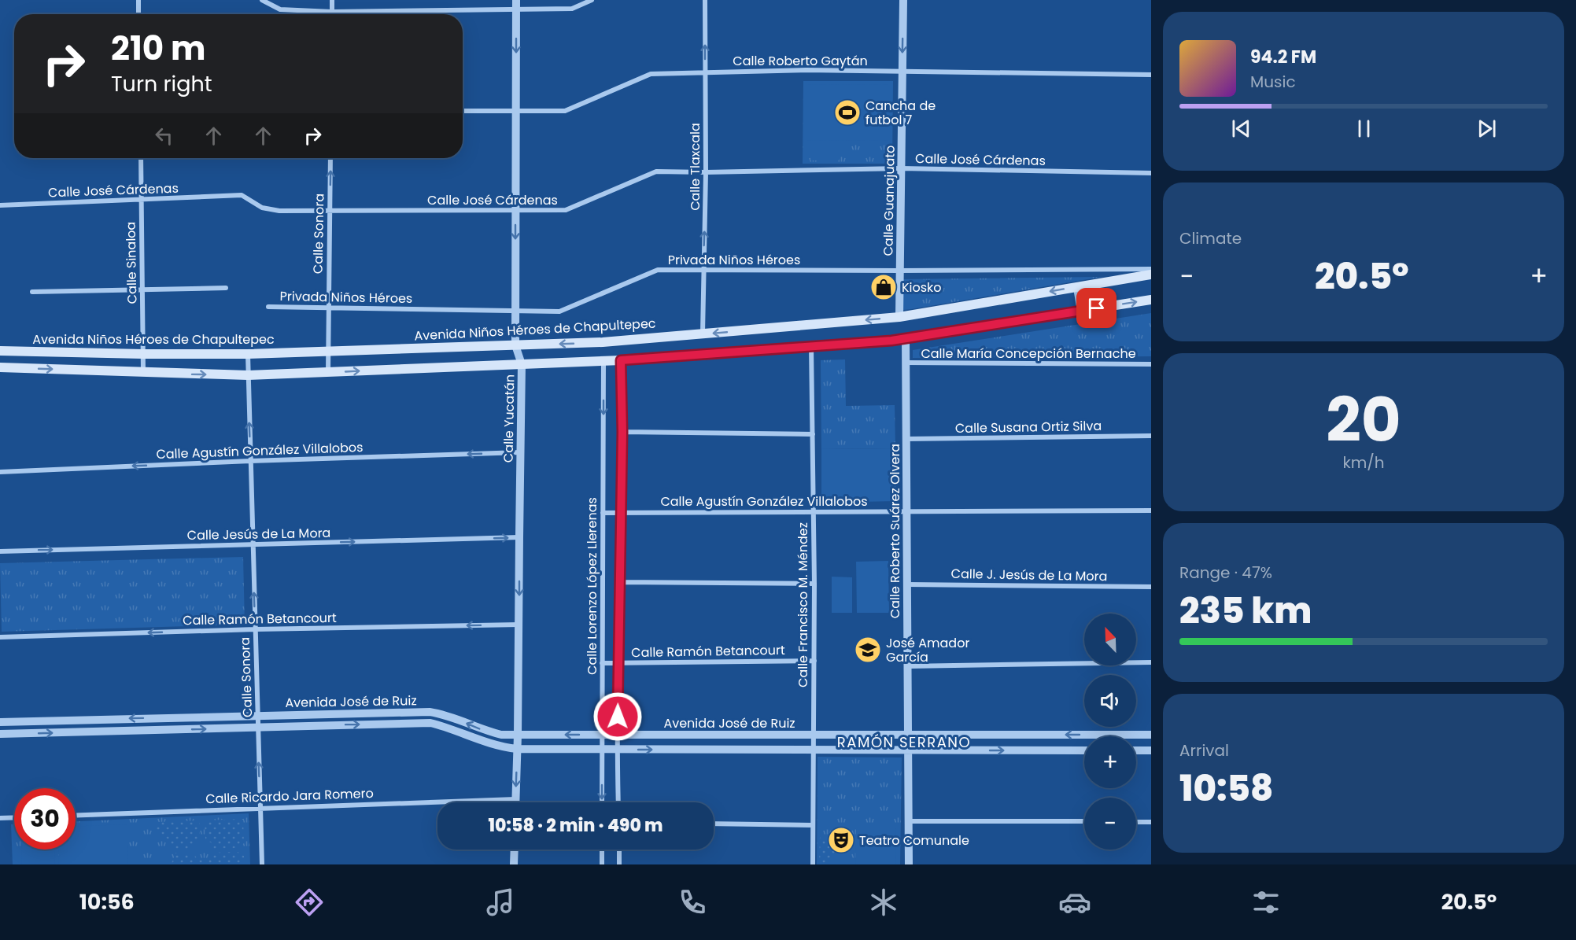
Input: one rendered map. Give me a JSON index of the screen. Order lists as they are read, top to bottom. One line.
{"streets":{"main road":["Avenida Niños Héroes de Chapultepec"],"street":["Calle Roberto Gaytán","Calle José Cárdenas","Calle Tlaxcala","Calle Guanajuato","Calle Sonora","Privada Niños Héroes","Calle Sinaloa","Calle María Concepción Bernache","Calle Yucatán","Calle Susana Ortiz Silva","Calle Agustín González Villalobos","Calle Roberto Suárez Olvera","Calle Jesús de La Mora","Calle J. Jesús de La Mora","Calle Lorenzo López Llerenas","Calle Francisco M. Méndez","Calle Ramón Betancourt","Avenida José de Ruiz","Calle Ricardo Jara Romero"]},"crossings":[["Calle Roberto Gaytán","Calle Tlaxcala"],["Calle Roberto Gaytán","Calle Guanajuato"],["Calle Roberto Gaytán","Calle Yucatán"],["Calle José Cárdenas","Calle Tlaxcala"],["Calle José Cárdenas","Calle Guanajuato"],["Calle José Cárdenas","Calle Sonora"],["Calle José Cárdenas","Calle Sinaloa"],["Calle José Cárdenas","Calle Yucatán"],["Calle Tlaxcala","Privada Niños Héroes"],["Calle Tlaxcala","Avenida Niños Héroes de Chapultepec"],["Calle Guanajuato","Privada Niños Héroes"],["Calle Guanajuato","Avenida Niños Héroes de Chapultepec"],["Calle Sonora","Privada Niños Héroes"],["Calle Sonora","Avenida Niños Héroes de Chapultepec"],["Calle Sonora","Calle Agustín González Villalobos"],["Calle Sonora","Calle Jesús de La Mora"],["Calle Sonora","Calle Ramón Betancourt"],["Calle Sonora","Avenida José de Ruiz"],["Calle Sonora","Calle Ricardo Jara Romero"],["Privada Niños Héroes","Calle Yucatán"],["Calle Sinaloa","Avenida Niños Héroes de Chapultepec"],["Avenida Niños Héroes de Chapultepec","Calle Yucatán"],["Calle María Concepción Bernache","Calle Roberto Suárez Olvera"],["Calle Yucatán","Calle Agustín González Villalobos"],["Calle Yucatán","Calle Jesús de La Mora"],["Calle Yucatán","Calle Ramón Betancourt"],["Calle Yucatán","Avenida José de Ruiz"],["Calle Yucatán","Calle Ricardo Jara Romero"],["Calle Susana Ortiz Silva","Calle Roberto Suárez Olvera"],["Calle Agustín González Villalobos","Calle Roberto Suárez Olvera"],["Calle Agustín González Villalobos","Calle Lorenzo López Llerenas"],["Calle Agustín González Villalobos","Calle Francisco M. Méndez"],["Calle Roberto Suárez Olvera","Calle J. Jesús de La Mora"],["Calle Roberto Suárez Olvera","Avenida José de Ruiz"],["Calle Lorenzo López Llerenas","Calle Ramón Betancourt"],["Calle Lorenzo López Llerenas","Avenida José de Ruiz"],["Calle Francisco M. Méndez","Calle Ramón Betancourt"],["Calle Francisco M. Méndez","Avenida José de Ruiz"]],"one_way":["Calle Tlaxcala","Calle Sonora","Calle Yucatán","Calle Agustín González Villalobos","Calle Jesús de La Mora","Calle Ramón Betancourt"],"districts":["RAMÓN SERRANO"],"places":{"sports":["Cancha de futbol 7"],"shop":["Kiosko"],"school or university":["José Amador García"],"theatre":["Teatro Comunale"]},"north":"top left","page":{"turn":["210 m","Turn right"],"song":["94.2 FM","Music"],"tile":["Climate",["20","km/h"],["Range · 47%","235 km"],["Arrival","10:58"]],"heat":["−","20.5°","+"],"map_buttons":["+","−"],"limit":"30","trip":"10:58 · 2 min · 490 m","tabs":["10:56","20.5°"]}}
